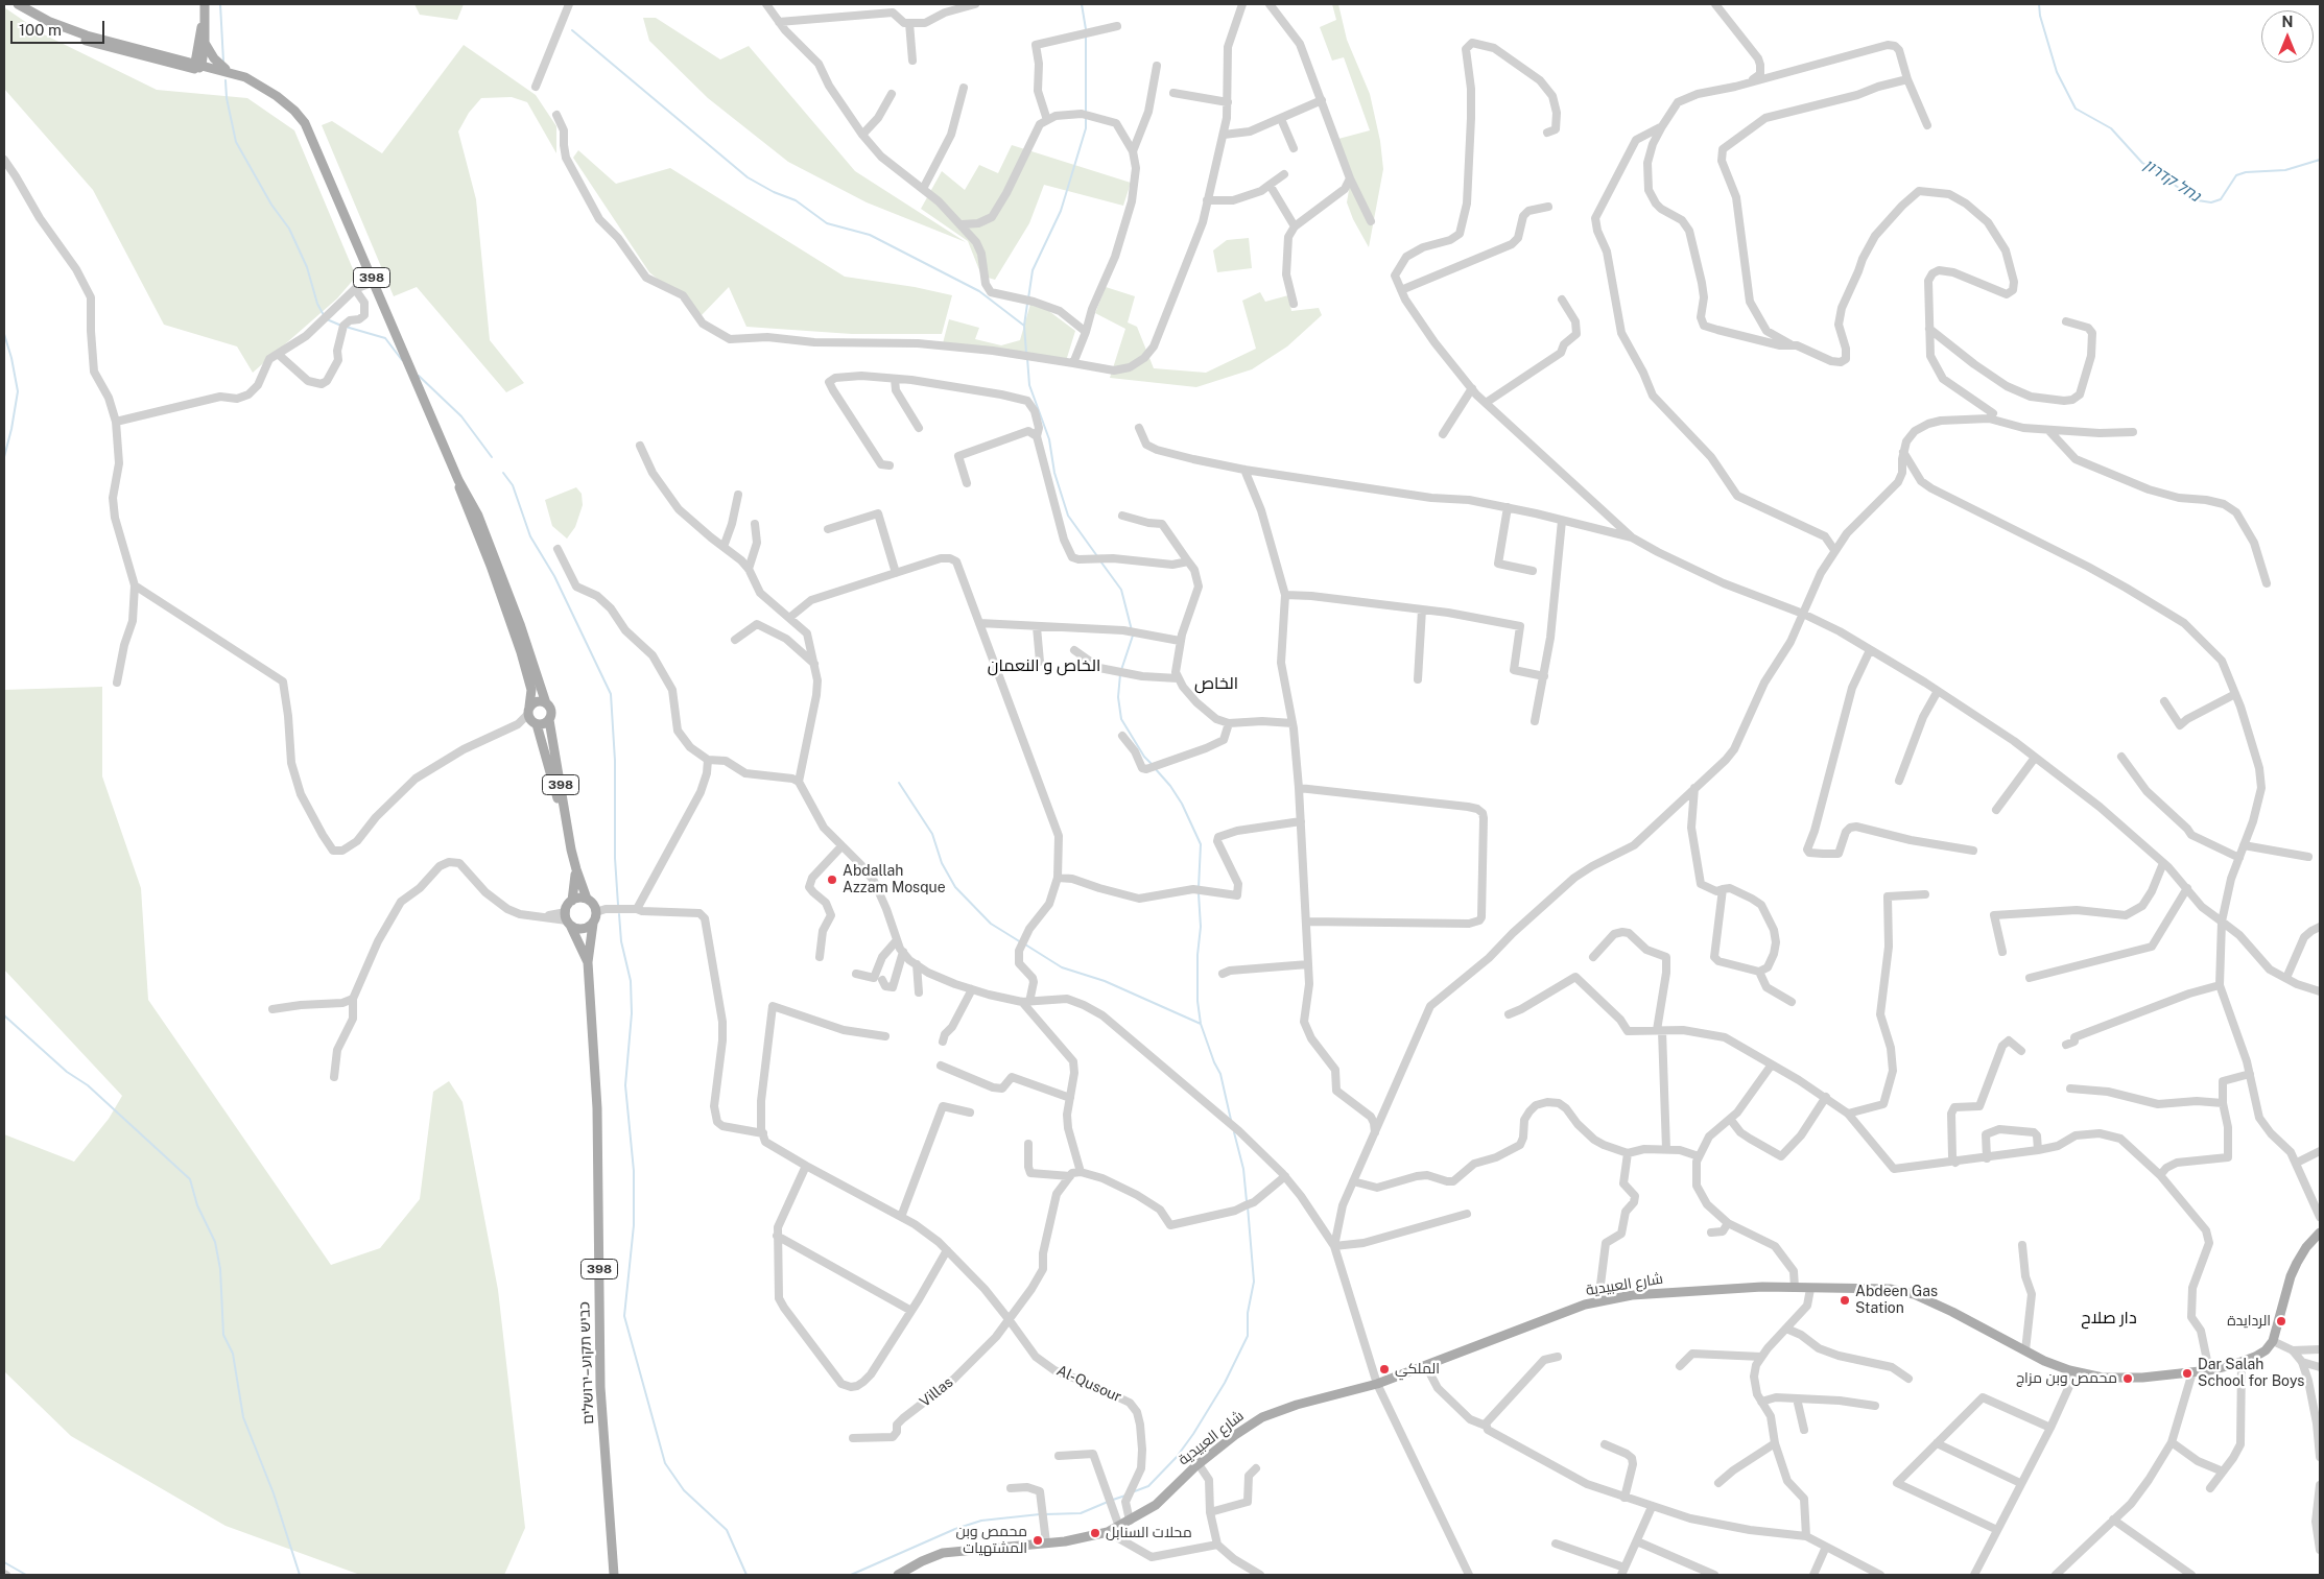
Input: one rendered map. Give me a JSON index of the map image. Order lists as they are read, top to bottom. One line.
{"streets":{"main road":["398","شارع العبيدية","כביש תקוע–ירושלים"],"street":["Al-Qusour","Villas"]},"crossings":[["398","כביש תקוע–ירושלים"],["شارع العبيدية","Al-Qusour"],["Al-Qusour","Villas"]],"districts":["الخاص و النعمان","الخاص","دار صلاح"],"water":["נחל קדרון"],"places":["Abdallah Azzam Mosque","Abdeen Gas Station","الردايدة","الملكي","Dar Salah School for Boys","محمص وبن مزاج","محلات السنابل","محمص وبن المشتهيات"],"scale_bar":"100 m","north":"top"}
